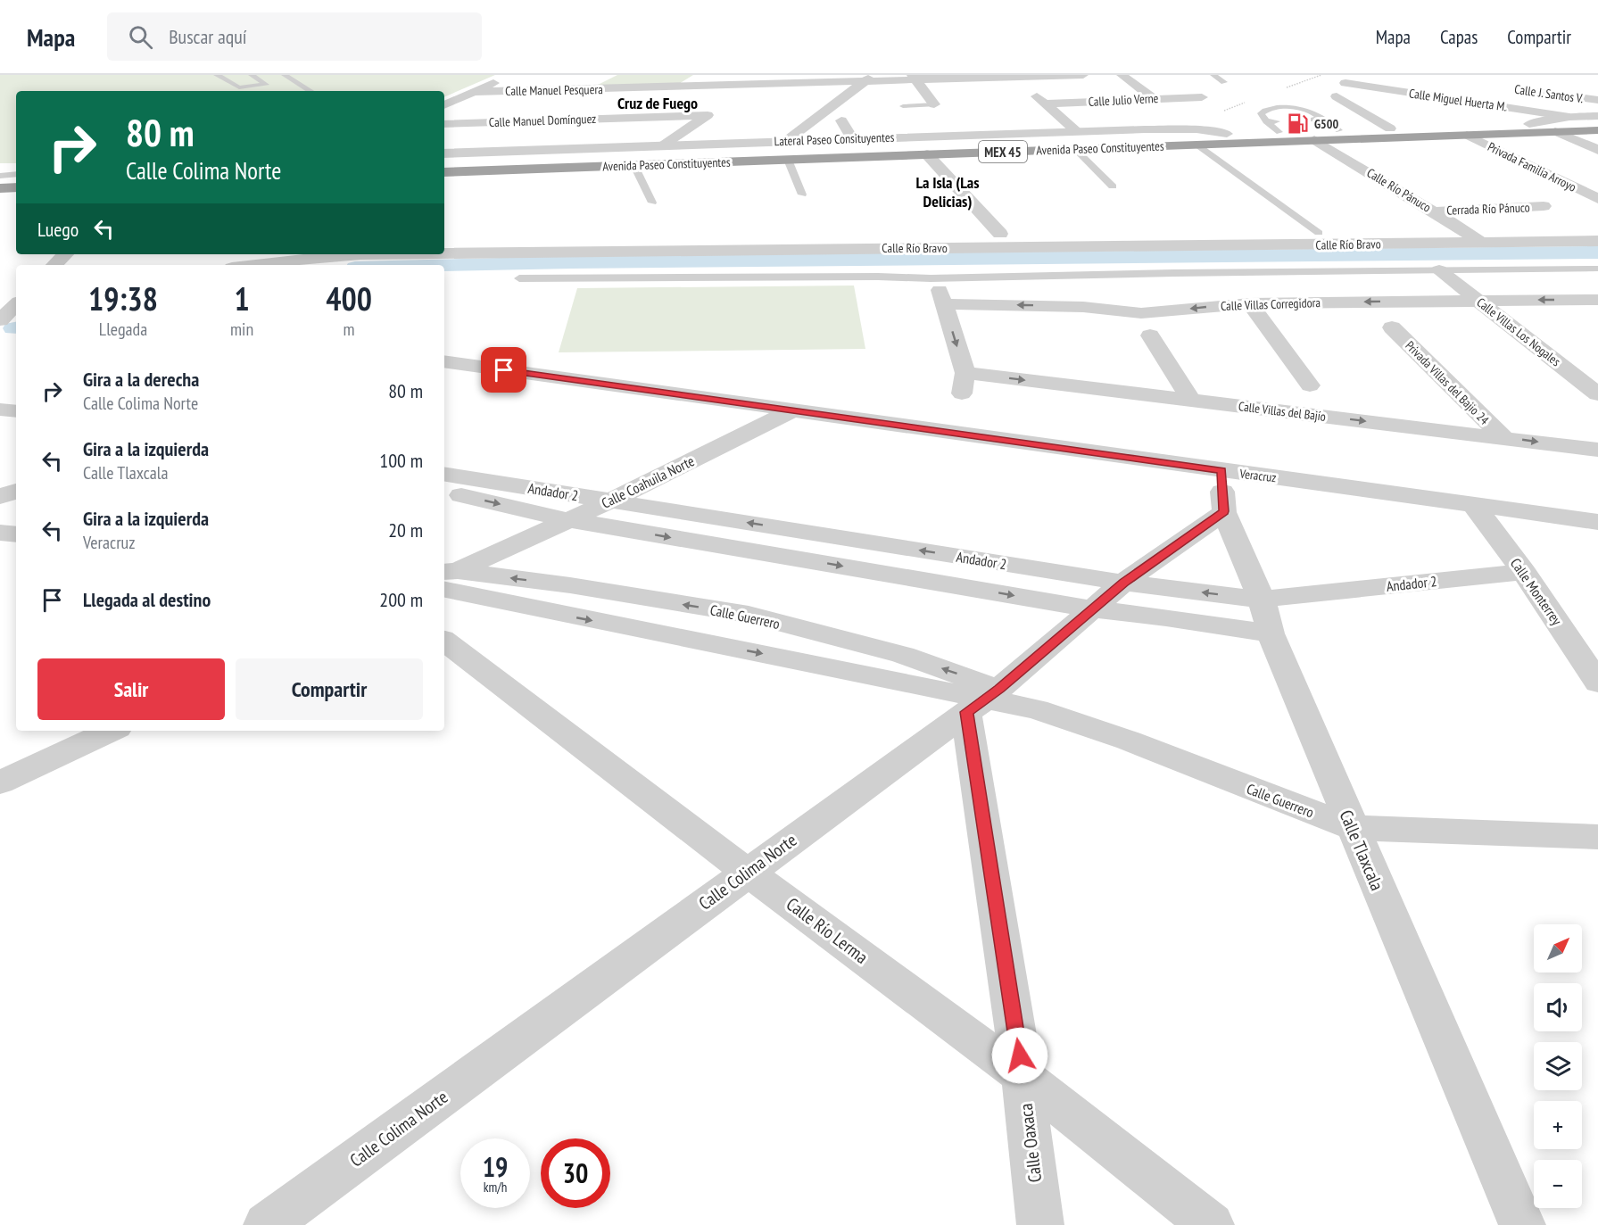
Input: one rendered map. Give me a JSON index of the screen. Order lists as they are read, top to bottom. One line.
{"streets":{"highway":["Avenida Paseo Constituyentes","MEX 45"],"street":["Calle Manuel Pesquera","Calle J. Santos V.","Calle Julio Verne","Calle Miguel Huerta M.","Calle Manuel Domínguez","Lateral Paseo Consituyentes","Privada Familia Arroyo","Calle Río Pánuco","Cerrada Río Pánuco","Calle Río Bravo","Calle Villas Corregidora","Calle Villas Los Nogales","Privada Villas del Bajio 24","Calle Villas del Bajío","Veracruz","Calle Coahuila Norte","Andador 2","Calle Monterrey","Calle Guerrero","Calle Tlaxcala","Calle Colima Norte","Calle Río Lerma","Calle Oaxaca"]},"crossings":[["Calle J. Santos V.","Calle Miguel Huerta M."],["Calle Manuel Domínguez","Lateral Paseo Consituyentes"],["Lateral Paseo Consituyentes","Avenida Paseo Constituyentes"],["Avenida Paseo Constituyentes","Privada Familia Arroyo"],["Avenida Paseo Constituyentes","Calle Río Pánuco"],["Calle Río Pánuco","Cerrada Río Pánuco"],["Calle Río Pánuco","Calle Río Bravo"],["Calle Villas Corregidora","Calle Villas Los Nogales"],["Calle Villas Corregidora","Calle Villas del Bajío"],["Privada Villas del Bajio 24","Calle Villas del Bajío"],["Veracruz","Calle Coahuila Norte"],["Veracruz","Calle Monterrey"],["Veracruz","Calle Tlaxcala"],["Calle Coahuila Norte","Andador 2"],["Calle Coahuila Norte","Calle Guerrero"],["Andador 2","Calle Monterrey"],["Andador 2","Calle Tlaxcala"],["Andador 2","Calle Colima Norte"],["Calle Guerrero","Calle Tlaxcala"],["Calle Guerrero","Calle Colima Norte"],["Calle Guerrero","Calle Oaxaca"],["Calle Tlaxcala","Calle Colima Norte"],["Calle Colima Norte","Calle Río Lerma"],["Calle Colima Norte","Calle Oaxaca"],["Calle Río Lerma","Calle Oaxaca"]],"one_way":["Calle Villas Corregidora","Calle Villas del Bajío"],"districts":["Cruz de Fuego","La Isla (Las Delicias)"],"places":{"fuel station":["G500"]},"north":"top right","page":{"header":"Mapa","search":"Buscar aquí","nav":["Mapa","Capas","Compartir"],"turn":["80 m","Calle Colima Norte"],"then":"Luego","eta":["19:38","Llegada","1","min","400","m"],"list":[{"name":"Gira a la derecha","note":"Calle Colima Norte","value":"80 m"},{"name":"Gira a la izquierda","note":"Calle Tlaxcala","value":"100 m"},{"name":"Gira a la izquierda","note":"Veracruz","value":"20 m"},{"name":"Llegada al destino","value":"200 m"}],"buttons":["Salir","Compartir"],"map_buttons":["+","−"],"speed":"19 km/h","limit":"30"}}
